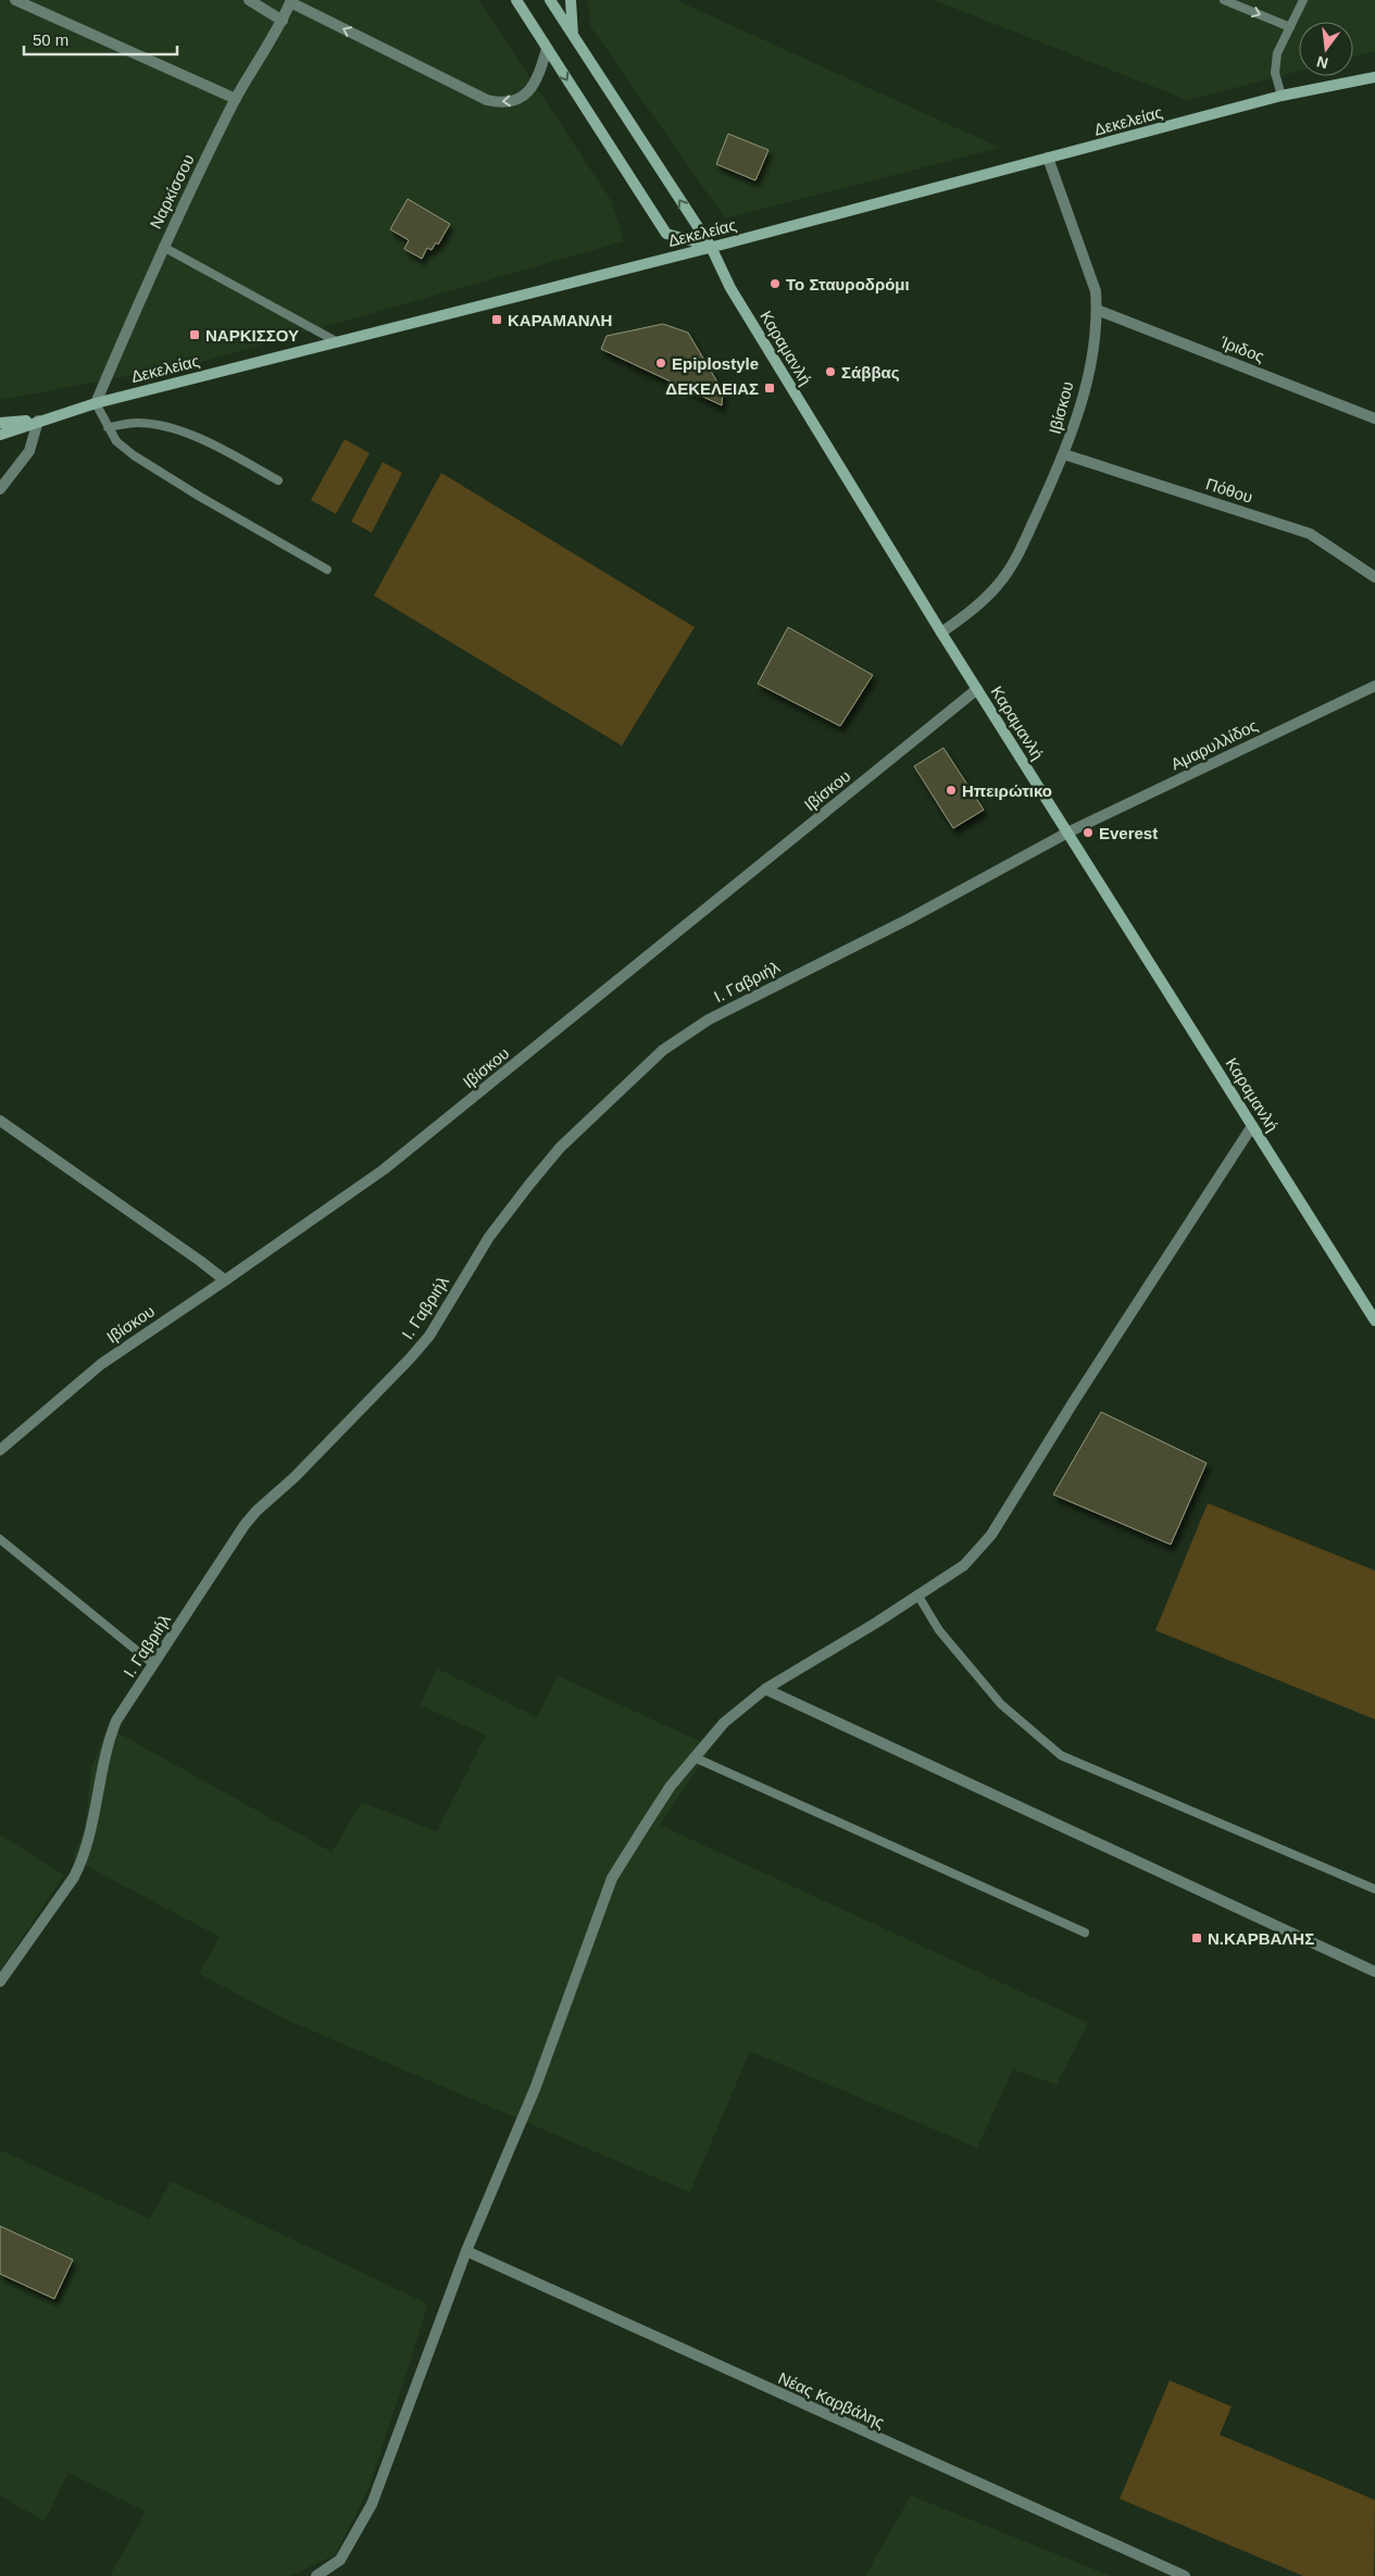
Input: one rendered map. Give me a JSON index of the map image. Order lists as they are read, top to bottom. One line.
{"streets":{"main road":["Δεκελείας","Καραμανλή"],"street":["Ναρκίσσου","Ίριδος","Ιβίσκου","Πόθου","Αμαρυλλίδος","Ι. Γαβριήλ","Νέας Καρβάλης"]},"crossings":[["Δεκελείας","Ναρκίσσου"],["Δεκελείας","Καραμανλή"],["Δεκελείας","Ιβίσκου"],["Καραμανλή","Ιβίσκου"],["Καραμανλή","Αμαρυλλίδος"],["Καραμανλή","Ι. Γαβριήλ"],["Ίριδος","Ιβίσκου"],["Ιβίσκου","Πόθου"],["Αμαρυλλίδος","Ι. Γαβριήλ"]],"places":{"other":["Το Σταυροδρόμι","Epiplostyle","Σάββας","Ηπειρώτικο","Everest"],"transit":["ΚΑΡΑΜΑΝΛΗ","ΝΑΡΚΙΣΣΟΥ","ΔΕΚΕΛΕΙΑΣ","Ν.ΚΑΡΒΑΛΗΣ"]},"scale_bar":"50 m","north":"bottom"}
